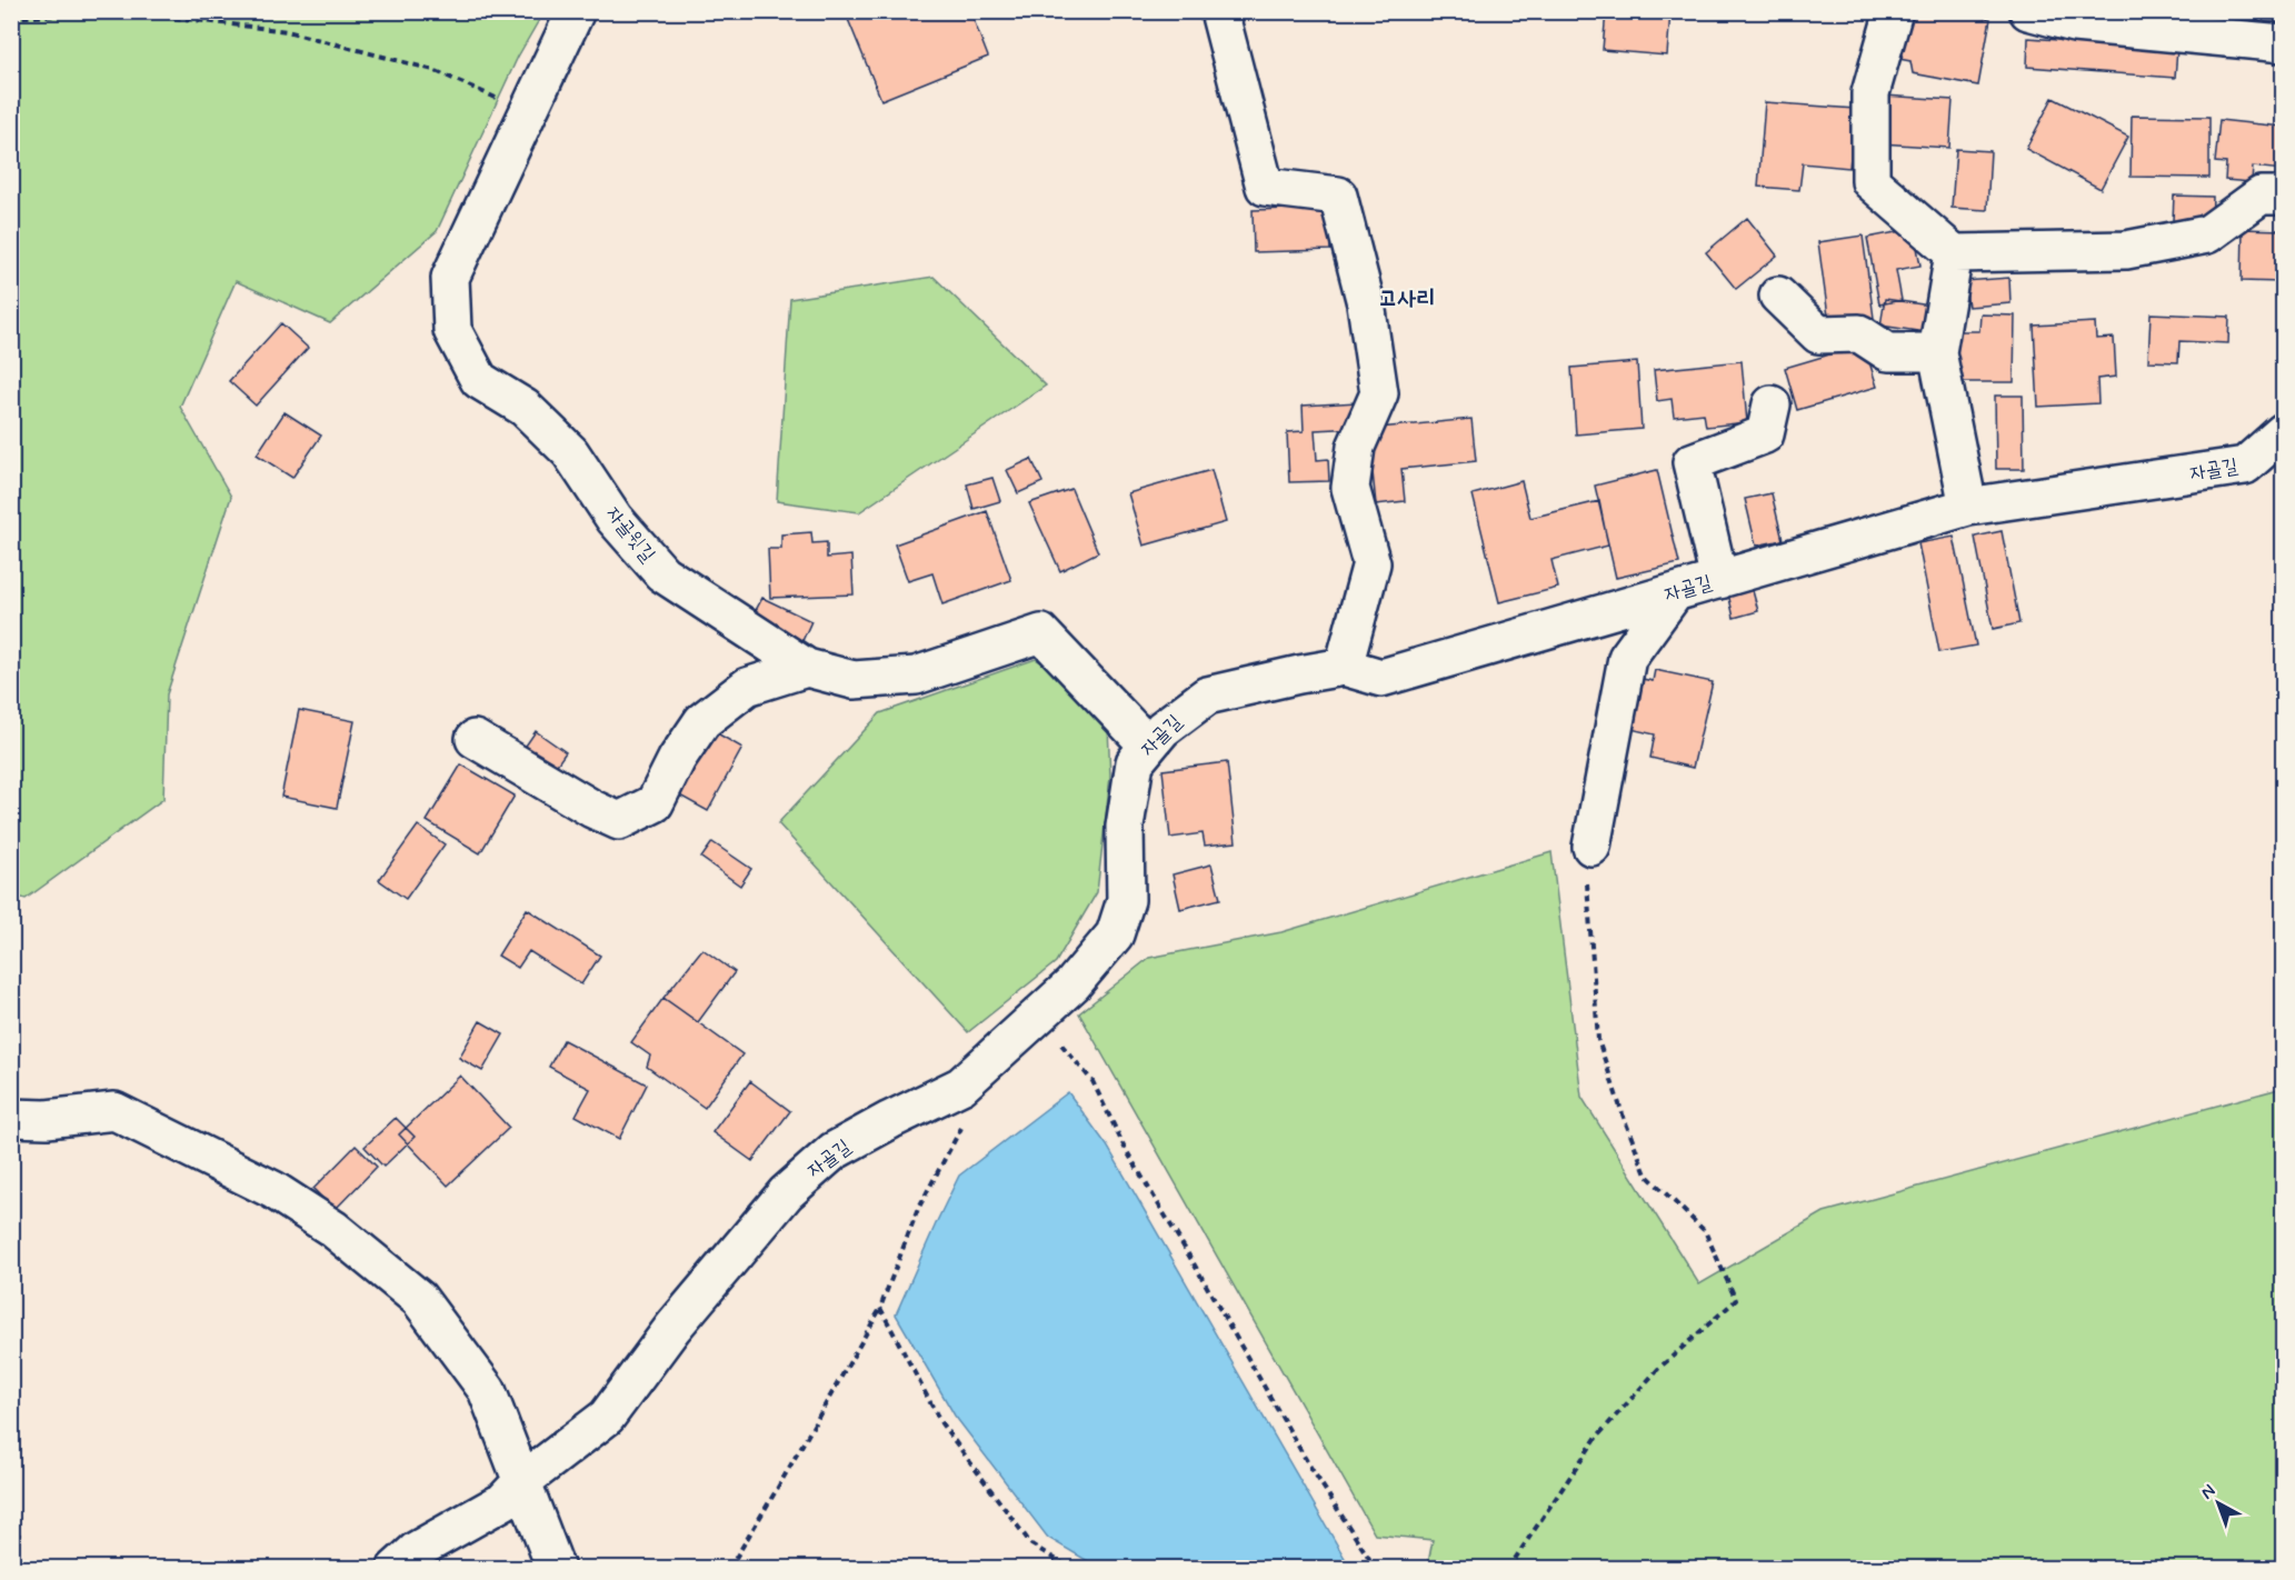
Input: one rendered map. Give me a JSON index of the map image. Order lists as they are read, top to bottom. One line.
{"streets":{"street":["자골길","자골윗길"]},"crossings":[["자골길","자골윗길"]],"districts":["고사리"],"north":"top left"}
